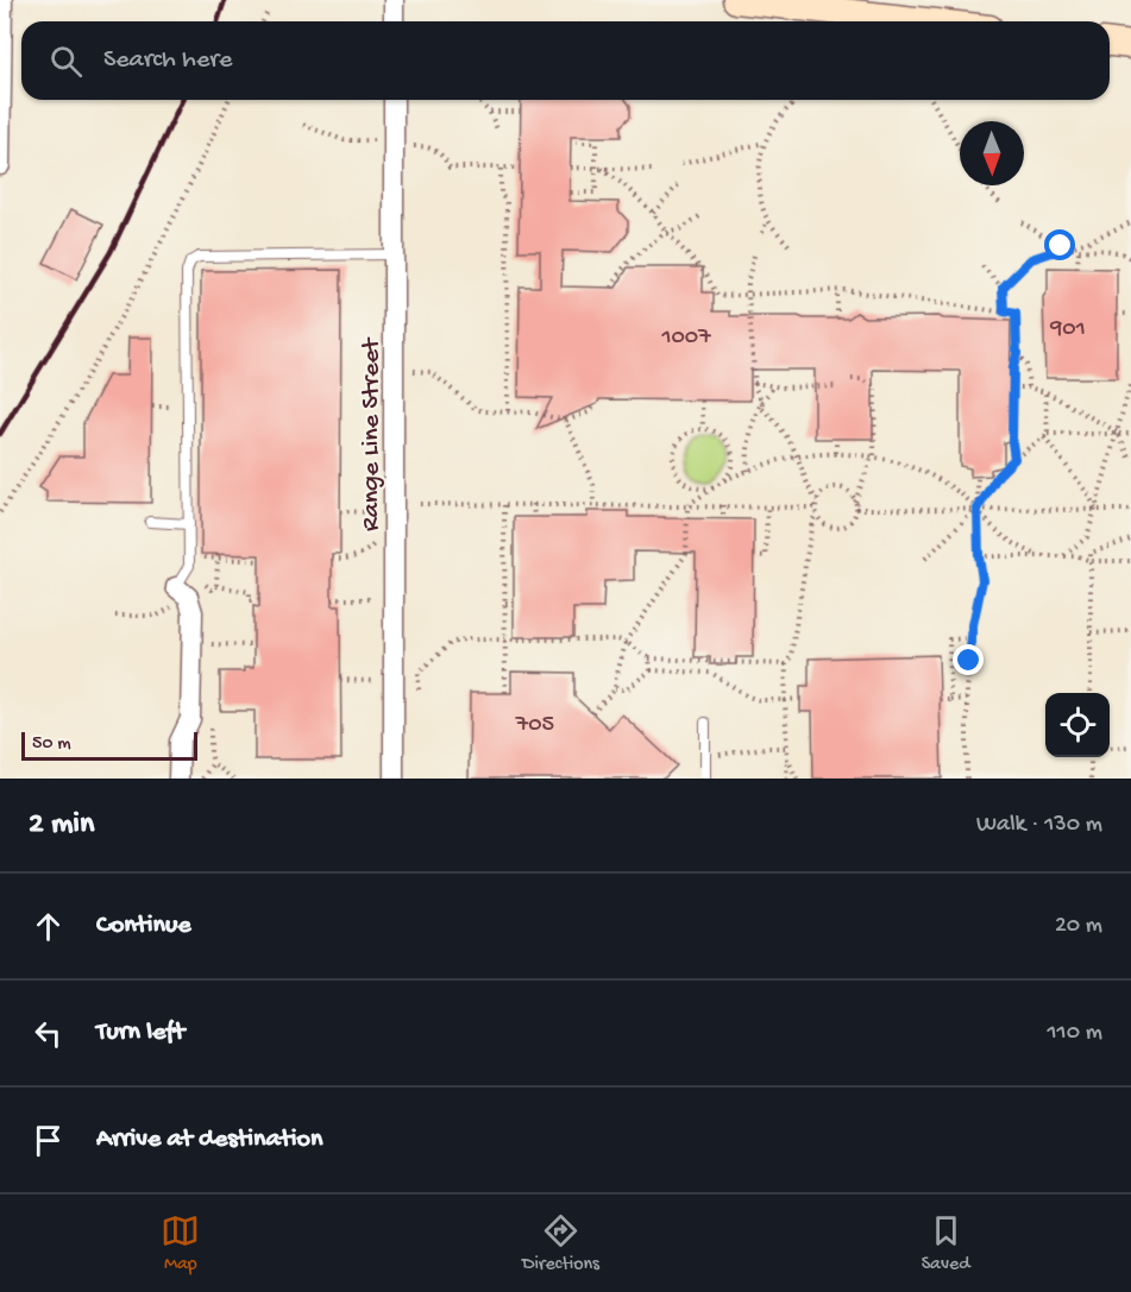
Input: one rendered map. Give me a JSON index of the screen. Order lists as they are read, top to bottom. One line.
{"streets":{"street":["Range Line Street"]},"house_numbers":["901","1007","705"],"scale_bar":"50 m","north":"bottom","page":{"search":"Search here","scale":"50 m","heading":["2 min","Walk · 130 m"],"list":[["Continue","20 m"],["Turn left","110 m"],"Arrive at destination"],"nav":["Map","Directions","Saved"]}}
